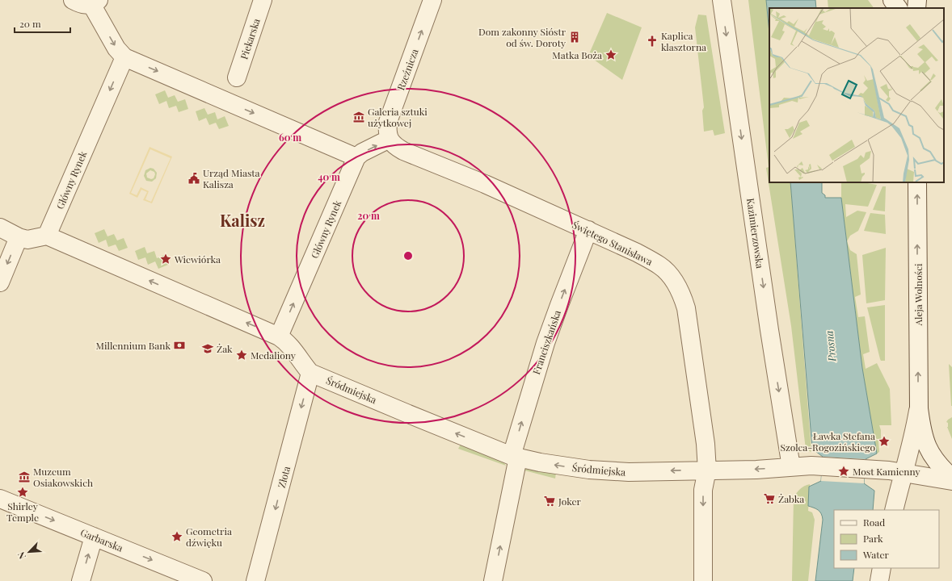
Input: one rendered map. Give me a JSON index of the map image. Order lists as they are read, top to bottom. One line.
{"streets":{"street":["Piekarska","Rzeźnicza","Główny Rynek","Kazimierzowska","Świętego Stanisława","Aleja Wolności","Franciszkańska","Śródmiejska","Złota","Garbarska"]},"crossings":[["Rzeźnicza","Świętego Stanisława"],["Główny Rynek","Śródmiejska"],["Kazimierzowska","Śródmiejska"],["Świętego Stanisława","Franciszkańska"],["Świętego Stanisława","Śródmiejska"],["Aleja Wolności","Śródmiejska"],["Franciszkańska","Śródmiejska"],["Śródmiejska","Złota"]],"one_way":["Rzeźnicza","Kazimierzowska","Aleja Wolności","Franciszkańska","Śródmiejska","Złota","Garbarska"],"districts":["Kalisz"],"water":["Prosna"],"places":{"building":["Dom zakonny Sióstr od św. Doroty"],"church":["Kaplica klasztorna"],"place":["Matka Boża","Wiewiórka","Medaliony","Ławka Stefana Szolca-Rogozińskiego","Most Kamienny","Shirley Temple","Geometria dźwięku"],"museum":["Galeria sztuki użytkowej","Muzeum Osiakowskich"],"public building":["Urząd Miasta Kalisza"],"bank":["Millennium Bank"],"school or university":["Żak"],"supermarket":["Żabka","Joker"]},"legend":["Road","Park","Water"],"scale_bar":"20 m","north":"bottom left","rings":["60 m","40 m","20 m"]}
